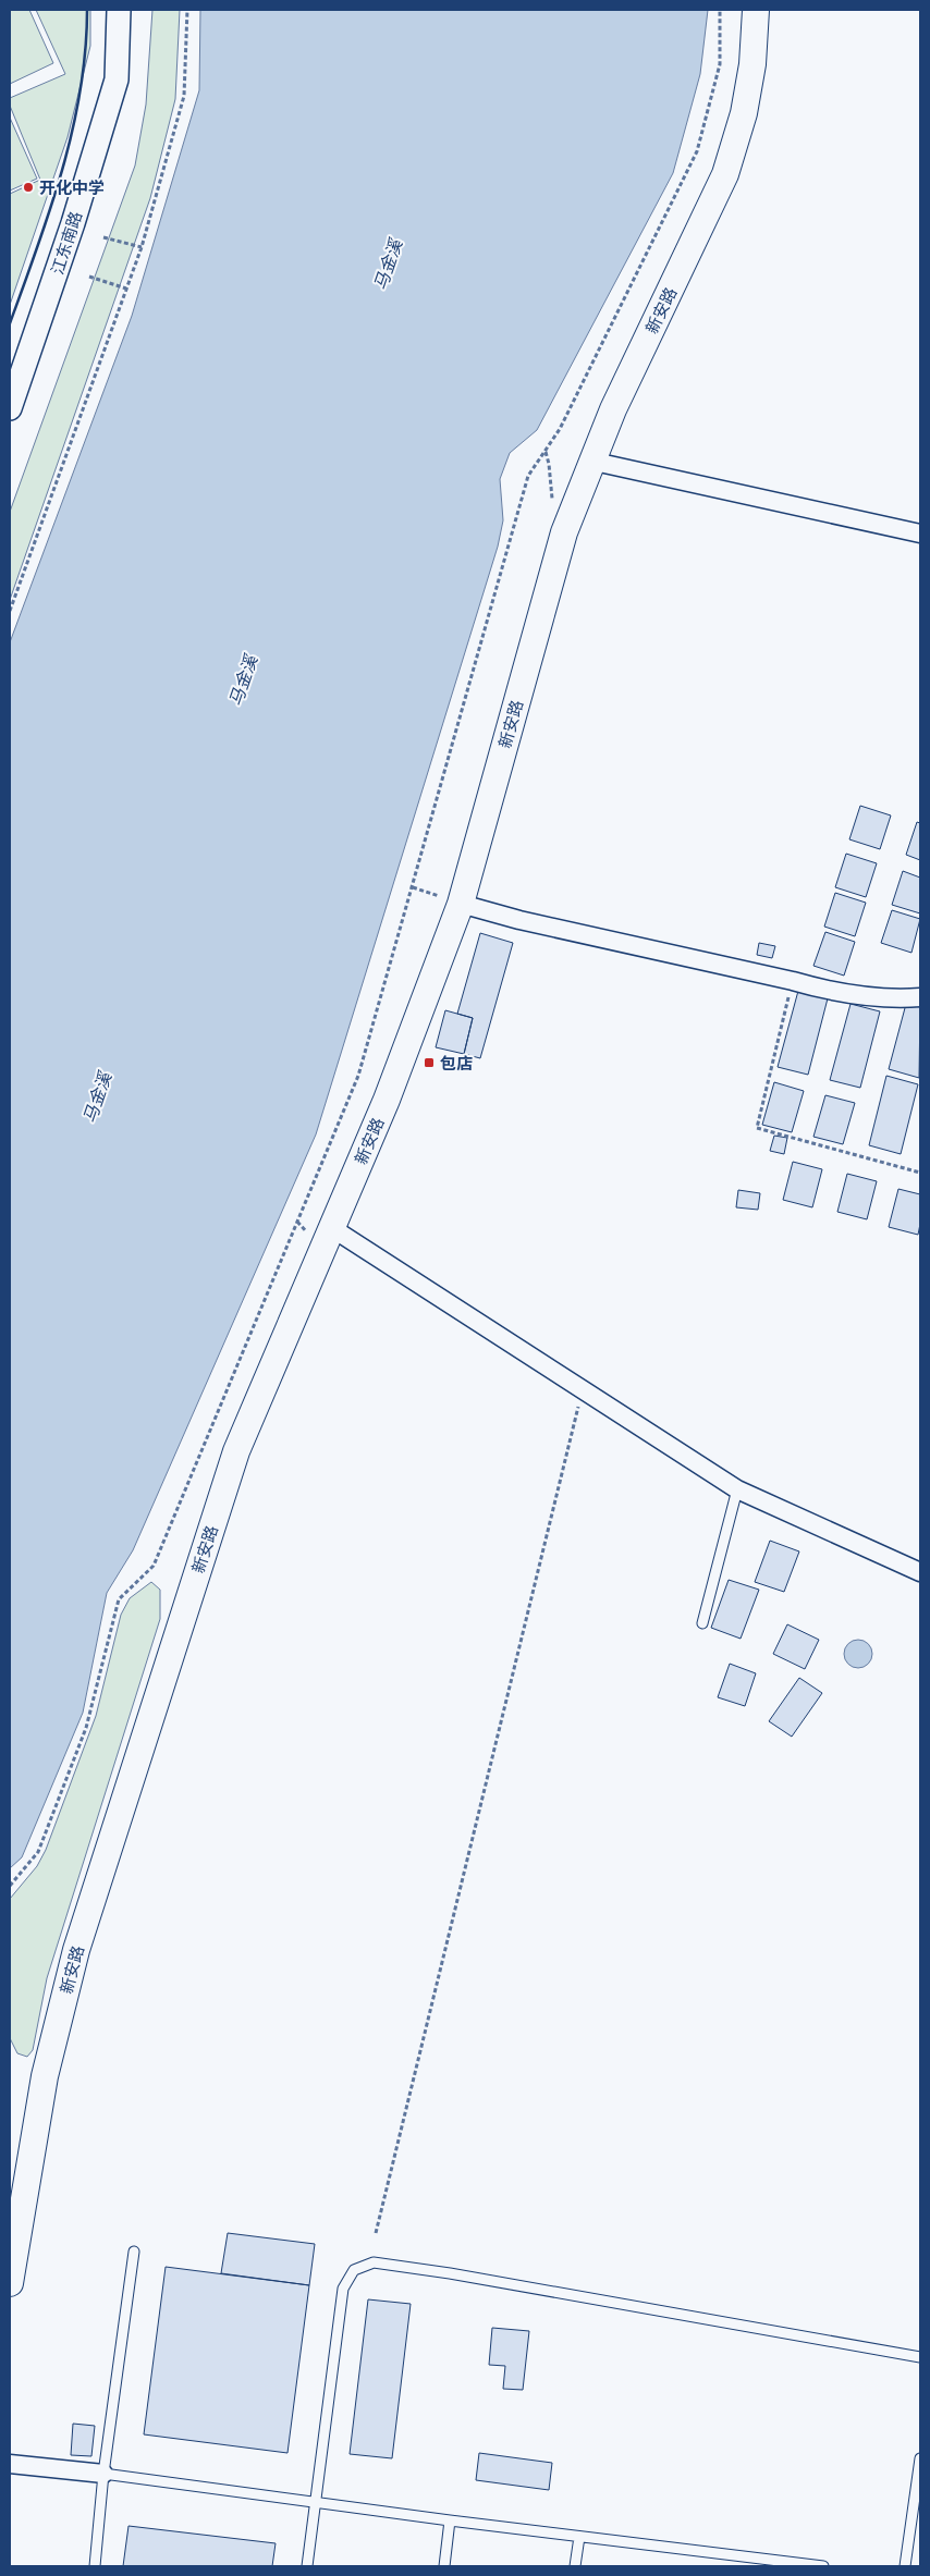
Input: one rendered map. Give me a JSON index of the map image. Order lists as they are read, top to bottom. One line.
{"streets":{"main road":["新安路"],"street":["江东南路"]},"water":["马金溪"],"places":{"other":["开化中学"],"transit":["包店"]}}
